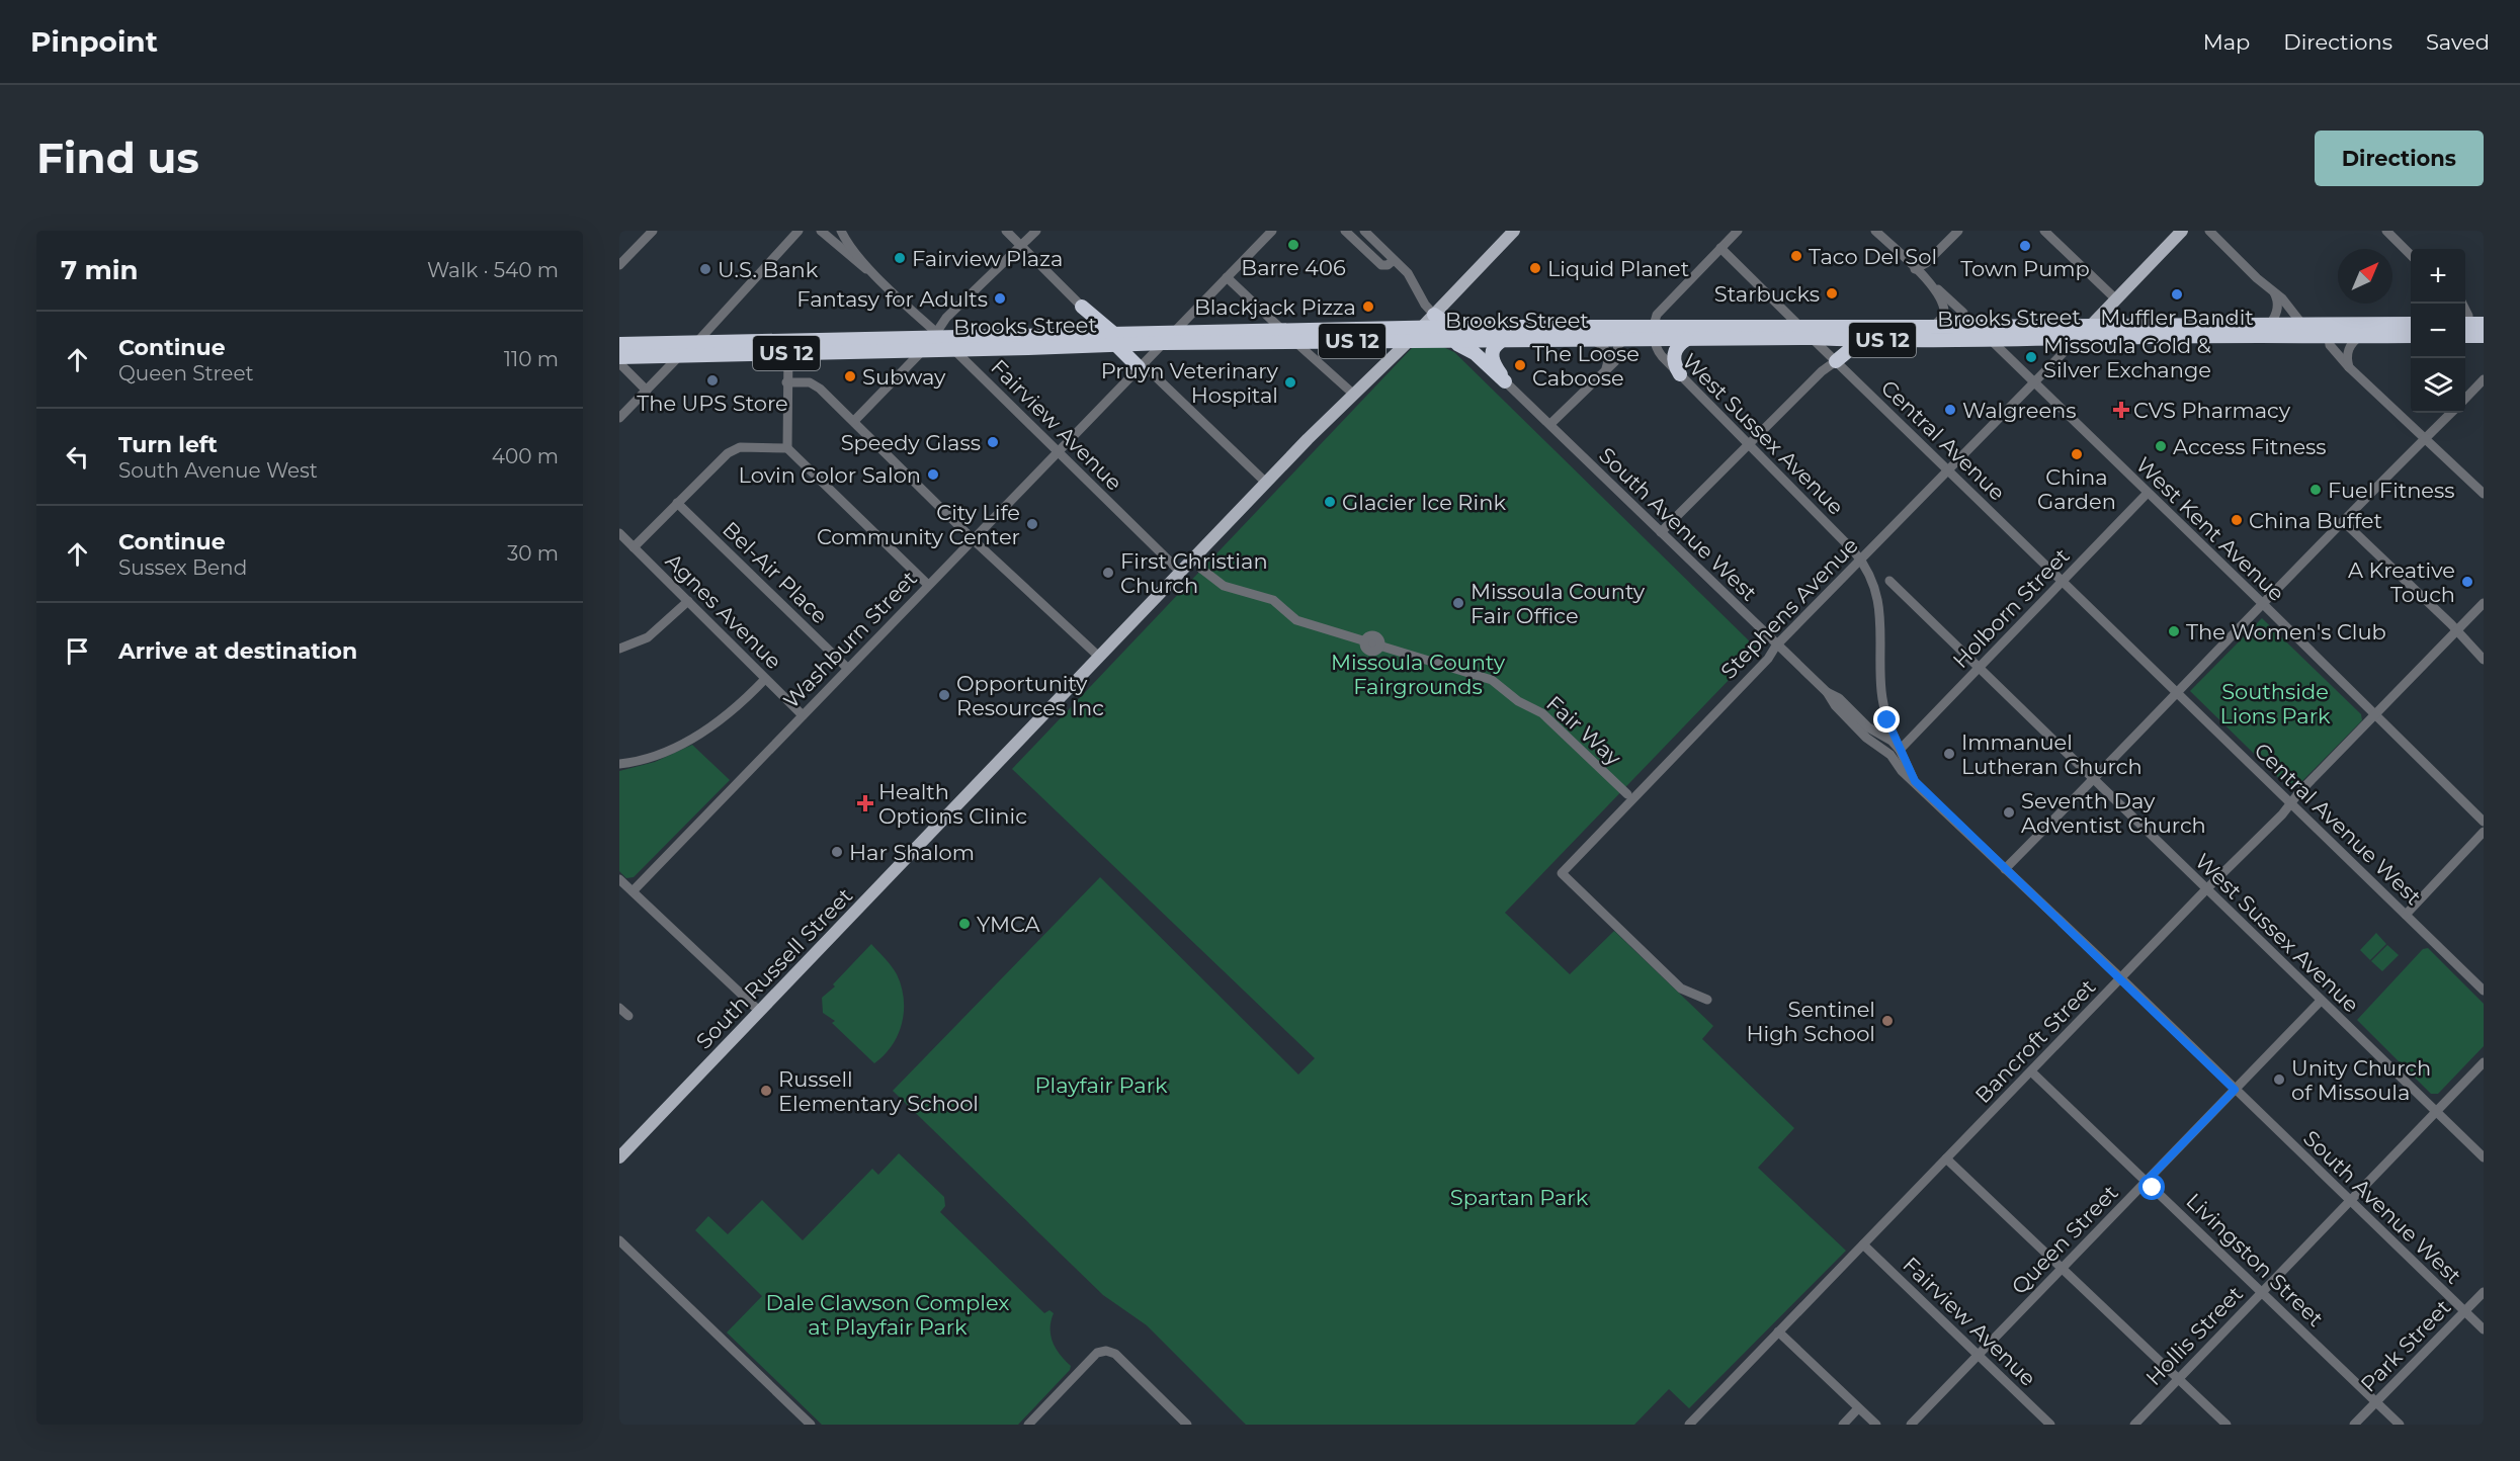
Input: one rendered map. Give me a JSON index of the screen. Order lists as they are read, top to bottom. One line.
{"streets":{"highway":["Brooks Street","US 12"],"main road":["Stephens Avenue","South Russell Street"],"street":["Fairview Avenue","West Sussex Avenue","Central Avenue","South Avenue West","West Kent Avenue","Bel-Air Place","Holborn Street","Agnes Avenue","Washburn Street","Fair Way","Central Avenue West","Bancroft Street","Queen Street","Livingston Street","Hollis Street","Park Street"]},"crossings":[["Brooks Street","Fairview Avenue"],["Brooks Street","West Sussex Avenue"],["Brooks Street","Central Avenue"],["Brooks Street","West Kent Avenue"],["Brooks Street","Stephens Avenue"],["Brooks Street","Washburn Street"],["Brooks Street","South Russell Street"],["Fairview Avenue","Washburn Street"],["Fairview Avenue","South Russell Street"],["Fairview Avenue","Bancroft Street"],["Fairview Avenue","Queen Street"],["West Sussex Avenue","Stephens Avenue"],["West Sussex Avenue","Holborn Street"],["West Sussex Avenue","Bancroft Street"],["West Sussex Avenue","Queen Street"],["West Sussex Avenue","Hollis Street"],["Central Avenue","Stephens Avenue"],["Central Avenue","Holborn Street"],["Central Avenue","Central Avenue West"],["South Avenue West","Stephens Avenue"],["South Avenue West","Holborn Street"],["South Avenue West","Bancroft Street"],["South Avenue West","Queen Street"],["South Avenue West","Hollis Street"],["South Avenue West","Park Street"],["West Kent Avenue","Stephens Avenue"],["West Kent Avenue","Holborn Street"],["West Kent Avenue","Bancroft Street"],["Bel-Air Place","Washburn Street"],["Holborn Street","Central Avenue West"],["Agnes Avenue","Washburn Street"],["Central Avenue West","Bancroft Street"],["Bancroft Street","Livingston Street"],["Queen Street","Livingston Street"],["Livingston Street","Hollis Street"],["Livingston Street","Park Street"]],"parks":["Missoula County Fairgrounds","Southside Lions Park","Playfair Park","Spartan Park","Dale Clawson Complex at Playfair Park"],"places":{"other":["Barre 406","Town Pump","Taco Del Sol","Fairview Plaza","Liquid Planet","U.S. Bank","Starbucks","Muffler Bandit","Fantasy for Adults","Blackjack Pizza","Missoula Gold & Silver Exchange","The Loose Caboose","Subway","The UPS Store","Pruyn Veterinary Hospital","Walgreens","Speedy Glass","Access Fitness","China Garden","Lovin Color Salon","Fuel Fitness","Glacier Ice Rink","China Buffet","City Life Community Center","First Christian Church","A Kreative Touch","Missoula County Fair Office","The Women's Club","Opportunity Resources Inc","Immanuel Lutheran Church","Seventh Day Adventist Church","Har Shalom","YMCA","Sentinel High School","Unity Church of Missoula","Russell Elementary School"],"health":["CVS Pharmacy","Health Options Clinic"]},"north":"top right","page":{"header":"Pinpoint","nav":["Map","Directions","Saved"],"buttons":"Directions","title":"Find us","heading":["7 min","Walk · 540 m"],"map_buttons":["+","−"],"list":[["Continue","Queen Street","110 m"],["Turn left","South Avenue West","400 m"],["Continue","Sussex Bend","30 m"],"Arrive at destination"]}}
